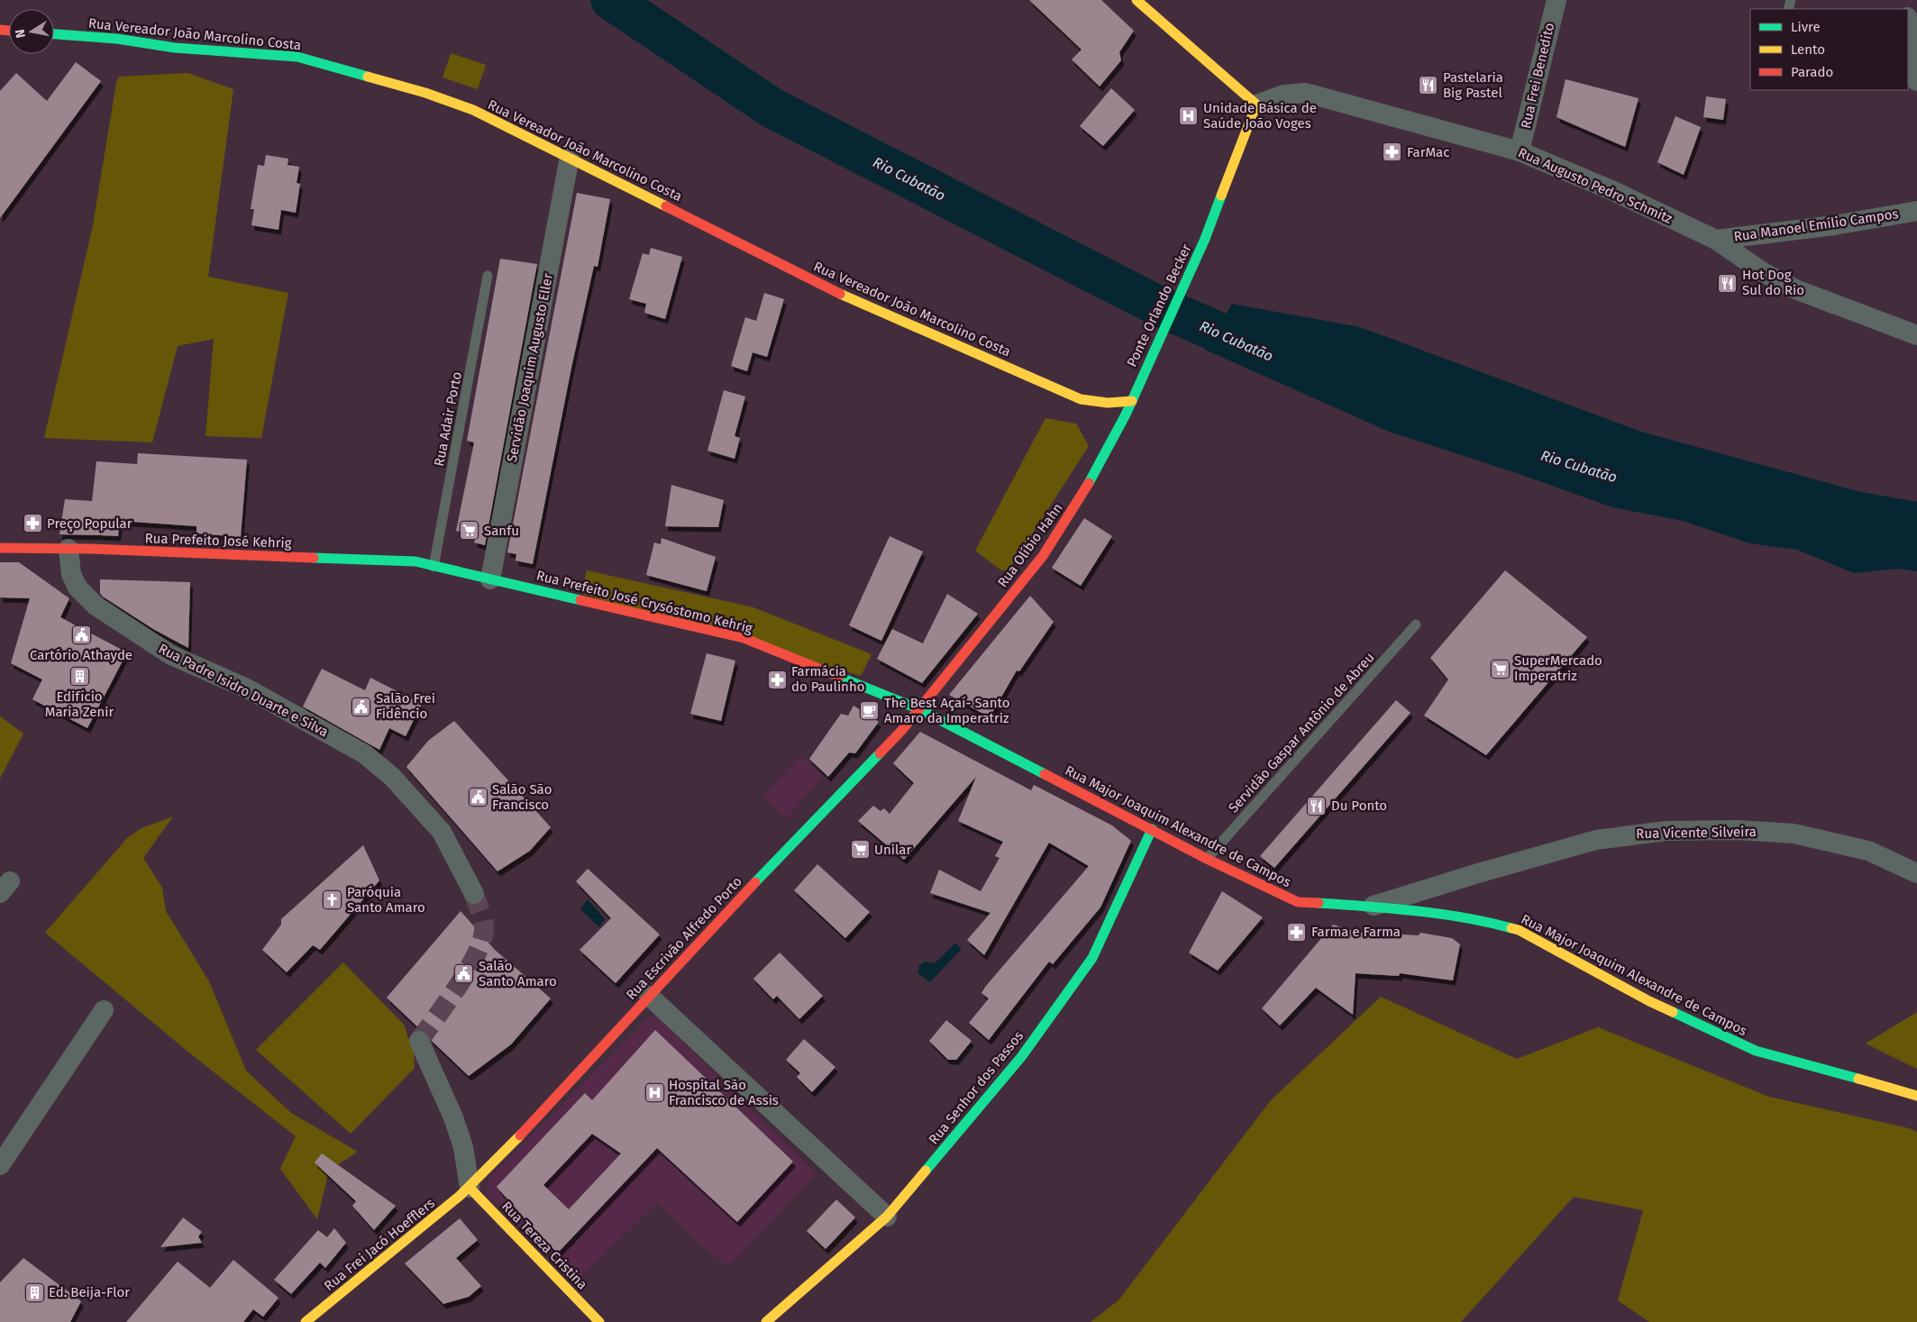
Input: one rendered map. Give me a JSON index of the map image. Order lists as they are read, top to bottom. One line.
{"streets":{"main road":["Rua Vereador João Marcolino Costa","Ponte Orlando Becker","Rua Prefeito José Kehrig","Rua Olíbio Hahn","Rua Prefeito José Crysóstomo Kehrig","Rua Major Joaquim Alexandre de Campos","Rua Escrivão Alfredo Porto","Rua Senhor dos Passos","Rua Frei Jacó Hoefflers","Rua Tereza Cristina"],"street":["Rua Frei Benedito","Rua Augusto Pedro Schmitz","Rua Manoel Emílio Campos","Servidão Joaquim Augusto Eller","Rua Padre Isidro Duarte e Silva","Rua Vicente Silveira"],"lane":["Rua Adair Porto","Servidão Gaspar Antônio de Abreu"]},"crossings":[["Rua Vereador João Marcolino Costa","Servidão Joaquim Augusto Eller"],["Rua Vereador João Marcolino Costa","Rua Olíbio Hahn"],["Rua Frei Benedito","Rua Augusto Pedro Schmitz"],["Rua Augusto Pedro Schmitz","Rua Manoel Emílio Campos"],["Rua Augusto Pedro Schmitz","Ponte Orlando Becker"],["Ponte Orlando Becker","Rua Olíbio Hahn"],["Servidão Joaquim Augusto Eller","Rua Prefeito José Crysóstomo Kehrig"],["Rua Adair Porto","Rua Prefeito José Kehrig"],["Rua Adair Porto","Rua Prefeito José Crysóstomo Kehrig"],["Rua Prefeito José Kehrig","Rua Prefeito José Crysóstomo Kehrig"],["Rua Prefeito José Kehrig","Rua Padre Isidro Duarte e Silva"],["Rua Olíbio Hahn","Rua Prefeito José Crysóstomo Kehrig"],["Rua Olíbio Hahn","Rua Major Joaquim Alexandre de Campos"],["Rua Olíbio Hahn","Rua Escrivão Alfredo Porto"],["Rua Prefeito José Crysóstomo Kehrig","Rua Major Joaquim Alexandre de Campos"],["Rua Prefeito José Crysóstomo Kehrig","Rua Escrivão Alfredo Porto"],["Servidão Gaspar Antônio de Abreu","Rua Major Joaquim Alexandre de Campos"],["Rua Major Joaquim Alexandre de Campos","Rua Vicente Silveira"],["Rua Major Joaquim Alexandre de Campos","Rua Escrivão Alfredo Porto"],["Rua Major Joaquim Alexandre de Campos","Rua Senhor dos Passos"],["Rua Escrivão Alfredo Porto","Rua Frei Jacó Hoefflers"],["Rua Escrivão Alfredo Porto","Rua Tereza Cristina"],["Rua Frei Jacó Hoefflers","Rua Tereza Cristina"]],"water":["Rio Cubatão"],"places":{"restaurant":["Pastelaria Big Pastel","Hot Dog Sul do Rio","Du Ponto"],"hospital":["Unidade Básica de Saúde João Voges","Hospital São Francisco de Assis"],"pharmacy":["FarMac","Preço Popular","Farmácia do Paulinho","Farma e Farma"],"supermarket":["Sanfu","SuperMercado Imperatriz","Unilar"],"public building":["Cartório Athayde","Salão Frei Fidêncio","Salão São Francisco","Salão Santo Amaro"],"building":["Edifício Maria Zenir","Ed. Beija-Flor"],"cafe":["The Best Açaí- Santo Amaro da Imperatriz"],"church":["Paróquia Santo Amaro"]},"legend":["Livre","Lento","Parado"],"north":"left"}
